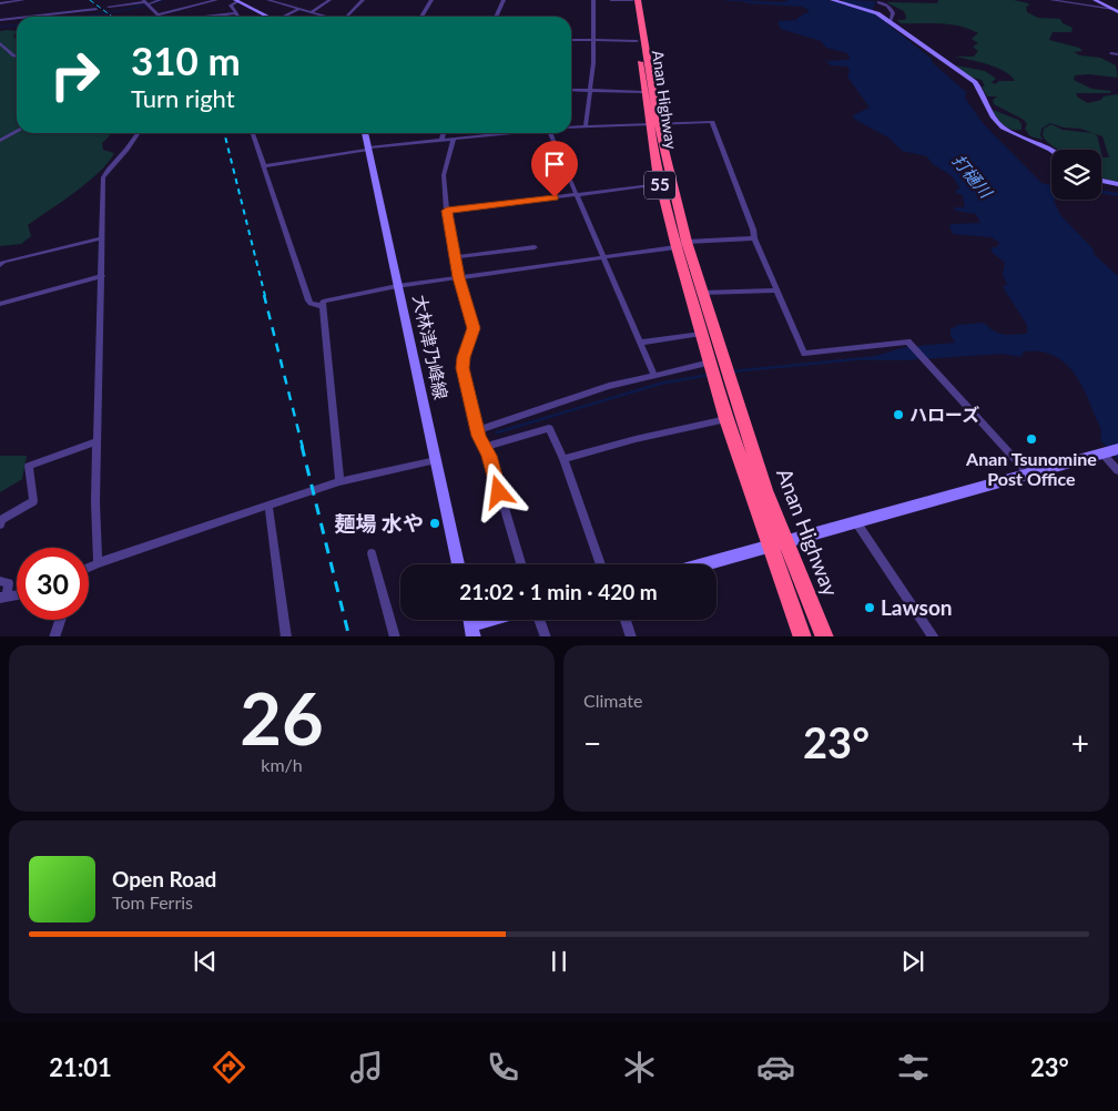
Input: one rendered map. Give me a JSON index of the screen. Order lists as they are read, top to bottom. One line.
{"streets":{"highway":["Anan Highway","55"],"main road":["大林津乃峰線"]},"crossings":[["Anan Highway","55"]],"water":["打樋川"],"places":["ハローズ","Anan Tsunomine Post Office","麺場 水や","Lawson"],"page":{"turn":["310 m","Turn right"],"limit":"30","trip":"21:02 · 1 min · 420 m","tile":[["26","km/h"],"Climate"],"heat":["−","23°","+"],"song":["Open Road","Tom Ferris"],"tabs":["21:01","23°"]}}
